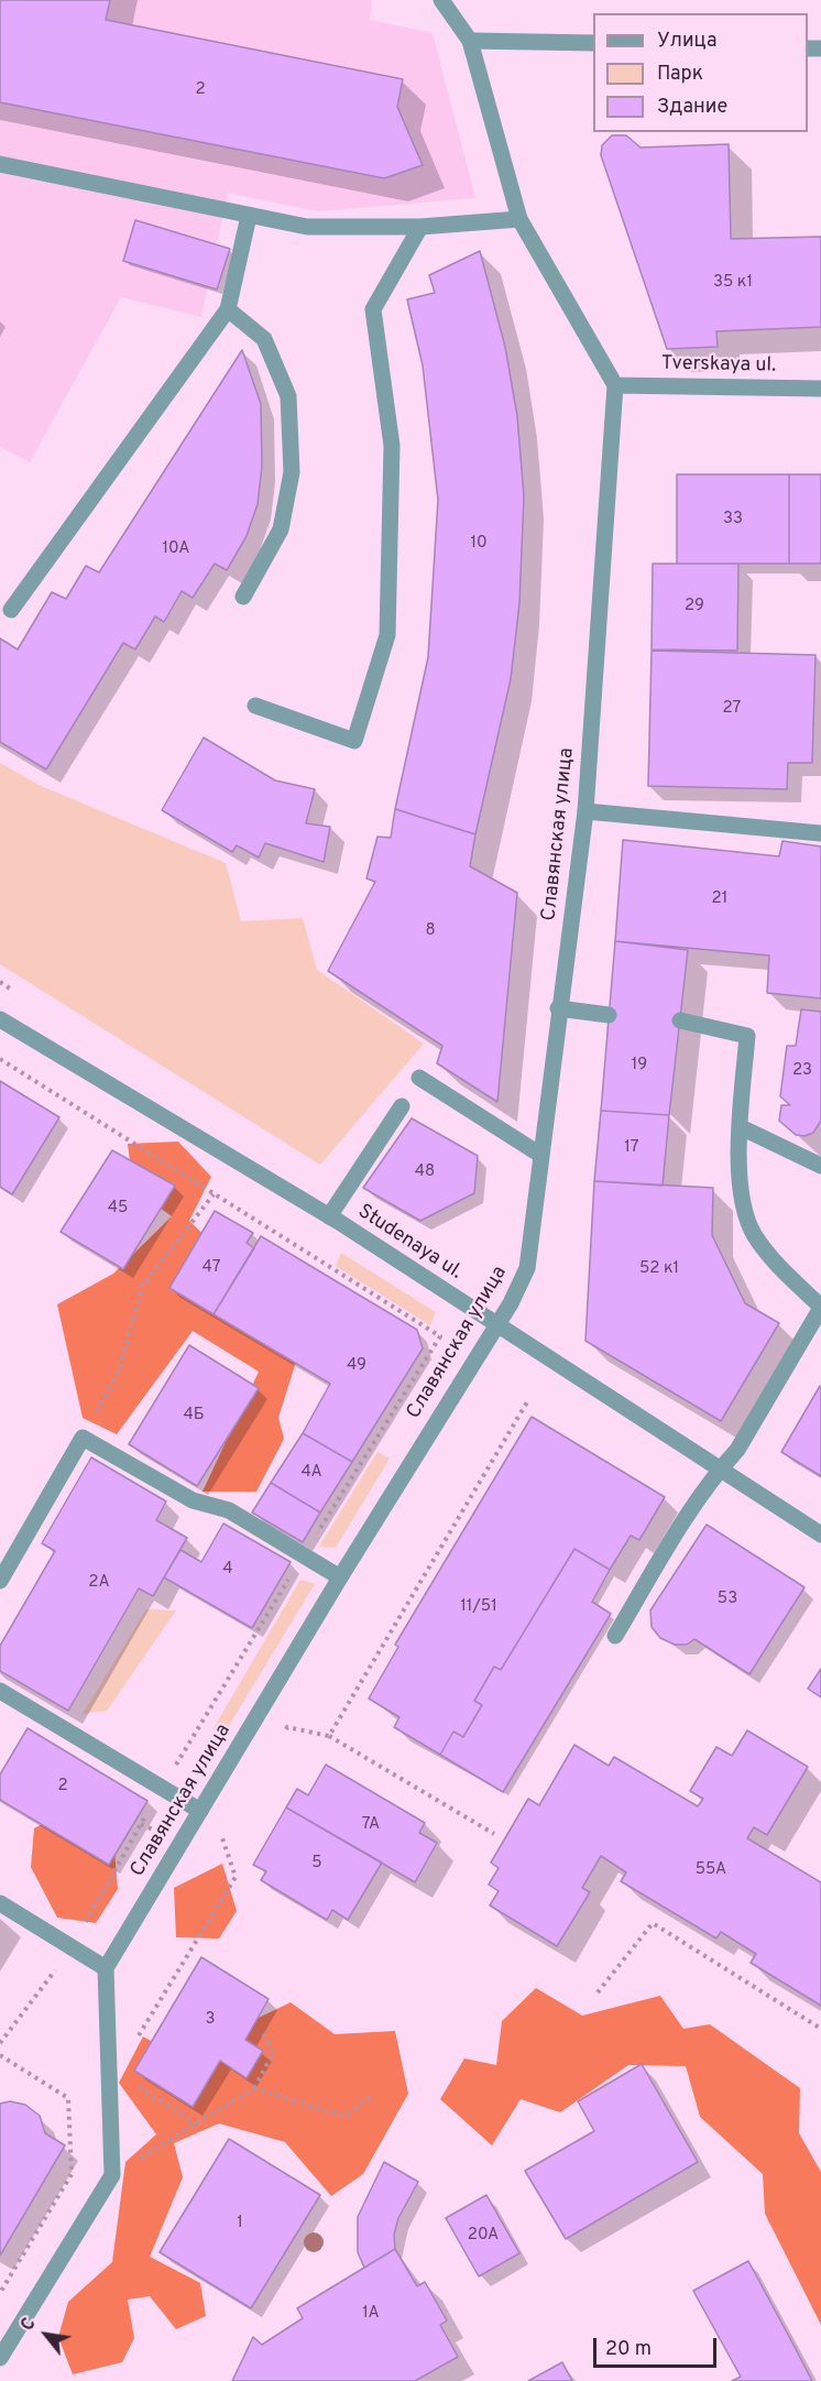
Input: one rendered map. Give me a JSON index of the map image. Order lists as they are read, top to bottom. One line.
{"streets":{"street":["Tverskaya ul.","Славянская улица","Studenaya ul."]},"crossings":[["Tverskaya ul.","Славянская улица"],["Славянская улица","Studenaya ul."]],"house_numbers":["2","35 к1","33","10","10А","29","27","21","8","19","23","17","48","45","47","52 к1","49","4Б","4А","4","2А","53","11/51","2","7А","5","55А","3","1","20А","1А"],"legend":["Улица","Парк","Здание"],"scale_bar":"20 m","north":"top left"}
